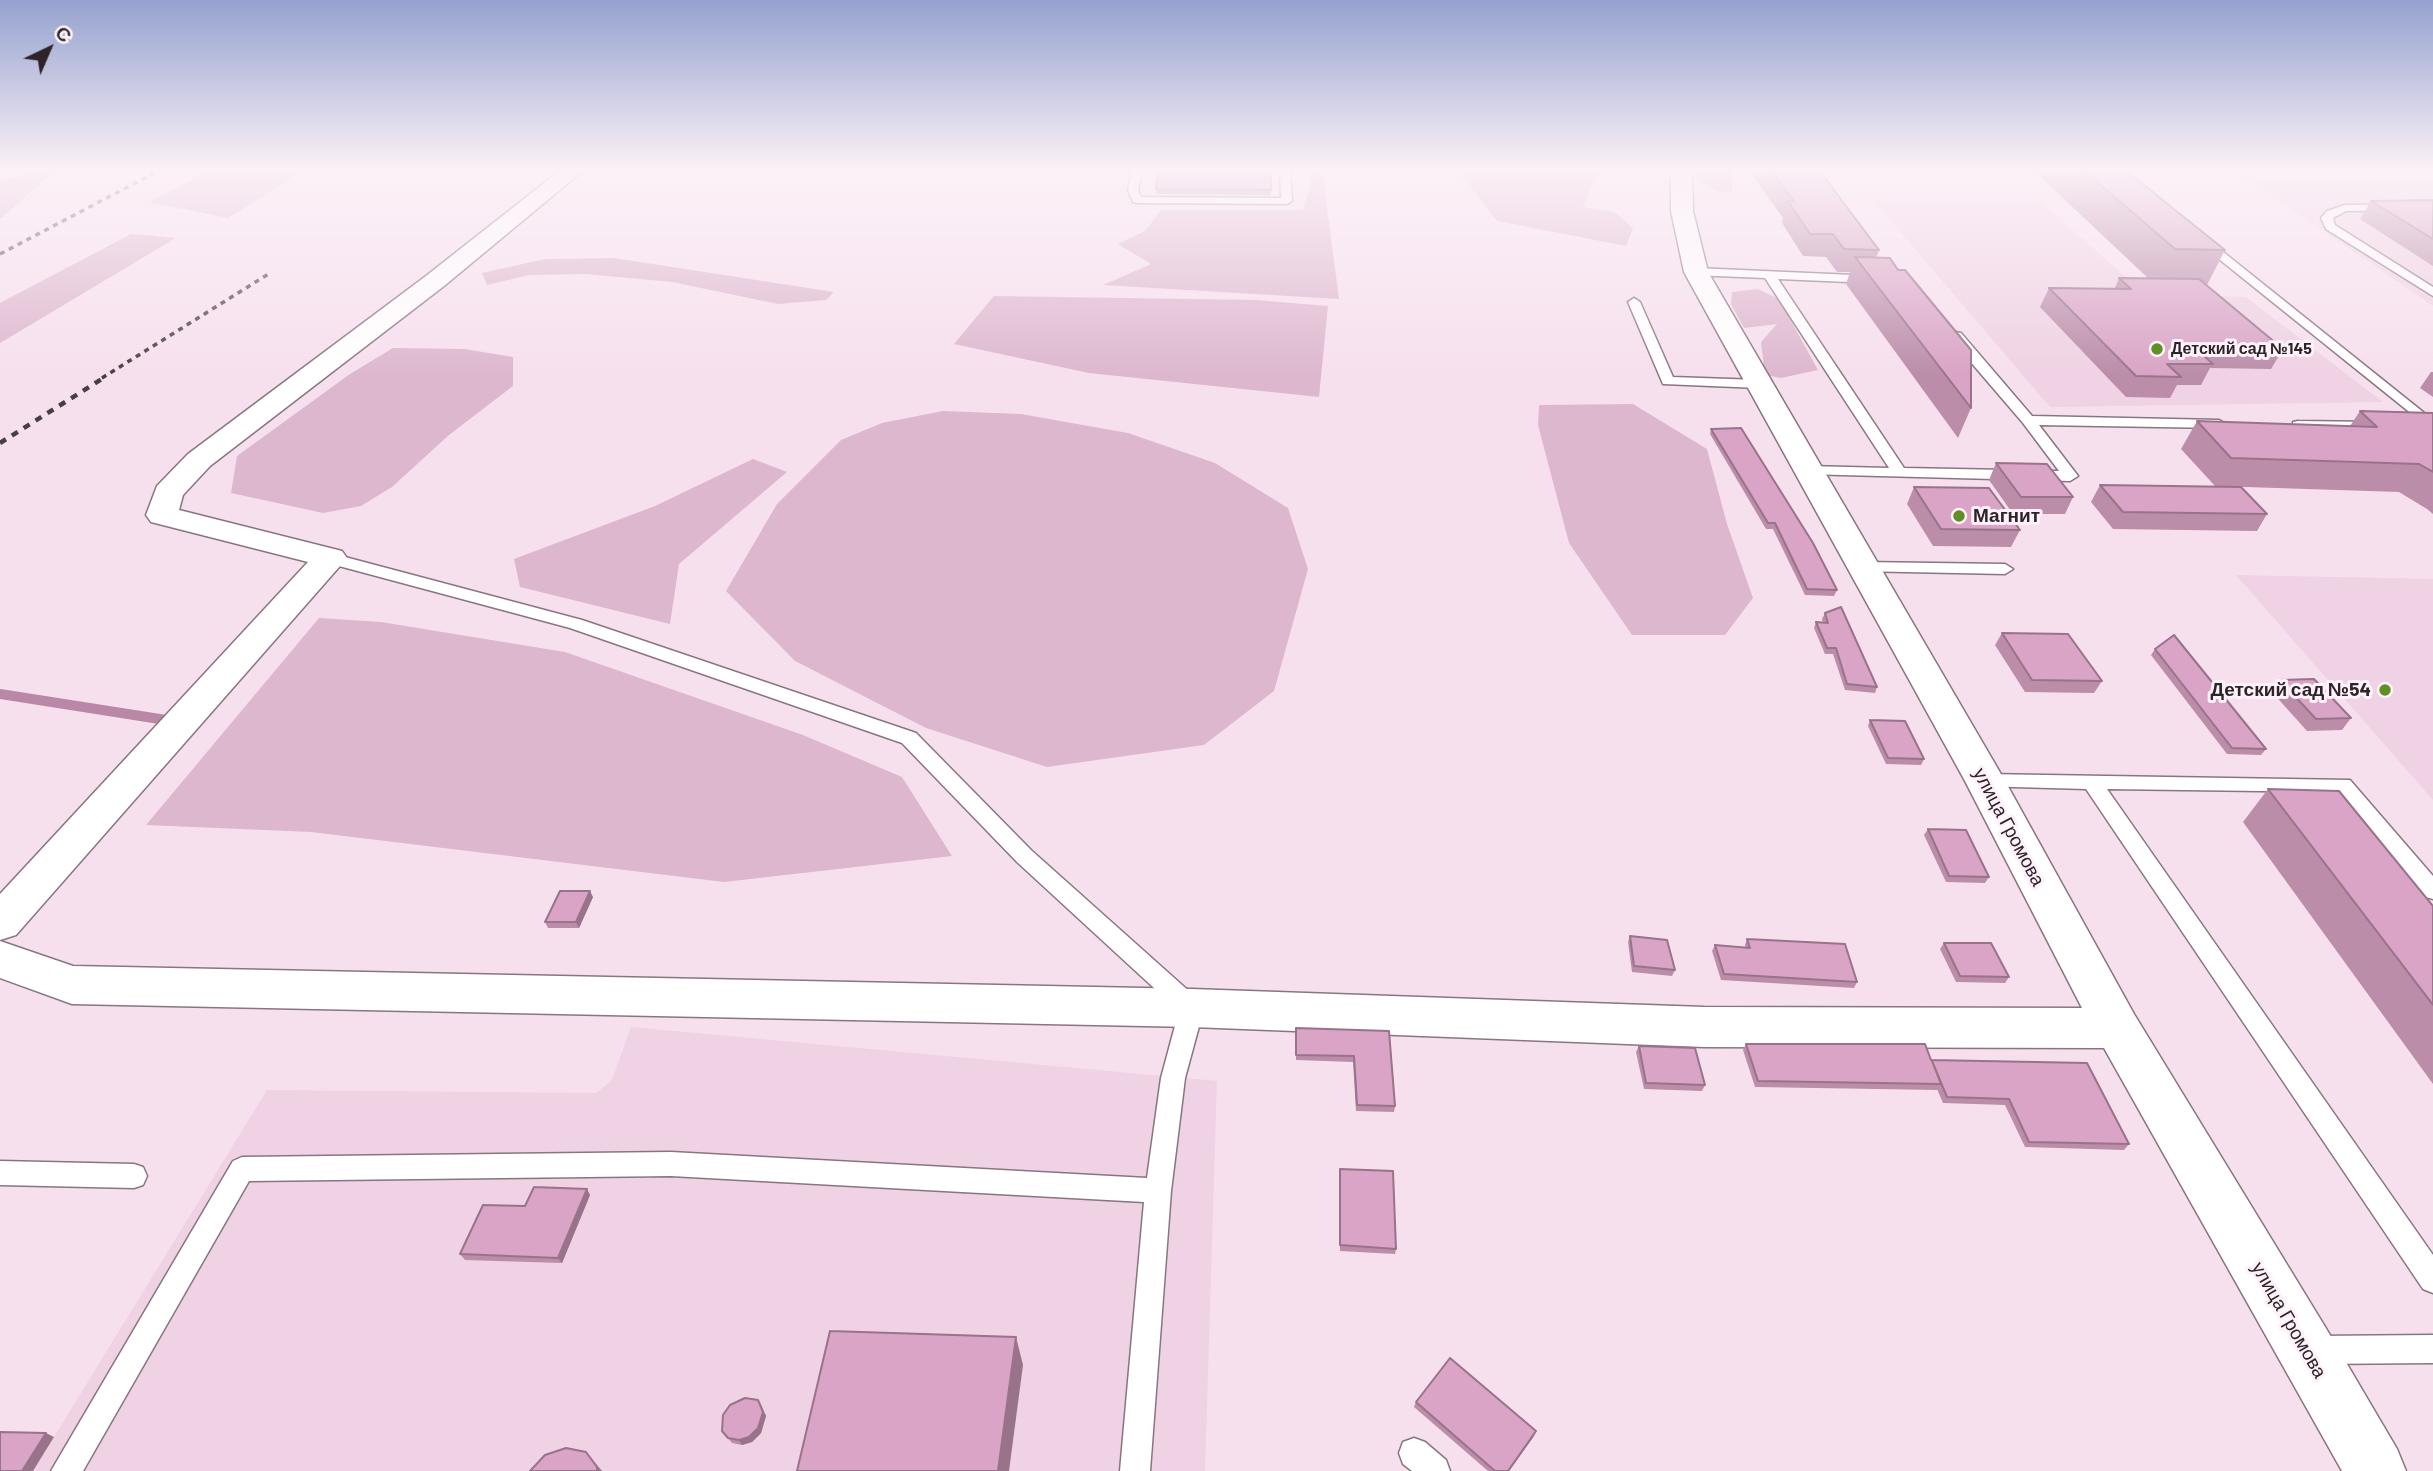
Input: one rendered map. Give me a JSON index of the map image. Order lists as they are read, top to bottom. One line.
{"streets":{"street":["улица Громова"]},"places":["Детский сад №145","Магнит","Детский сад №54"],"north":"top right"}
